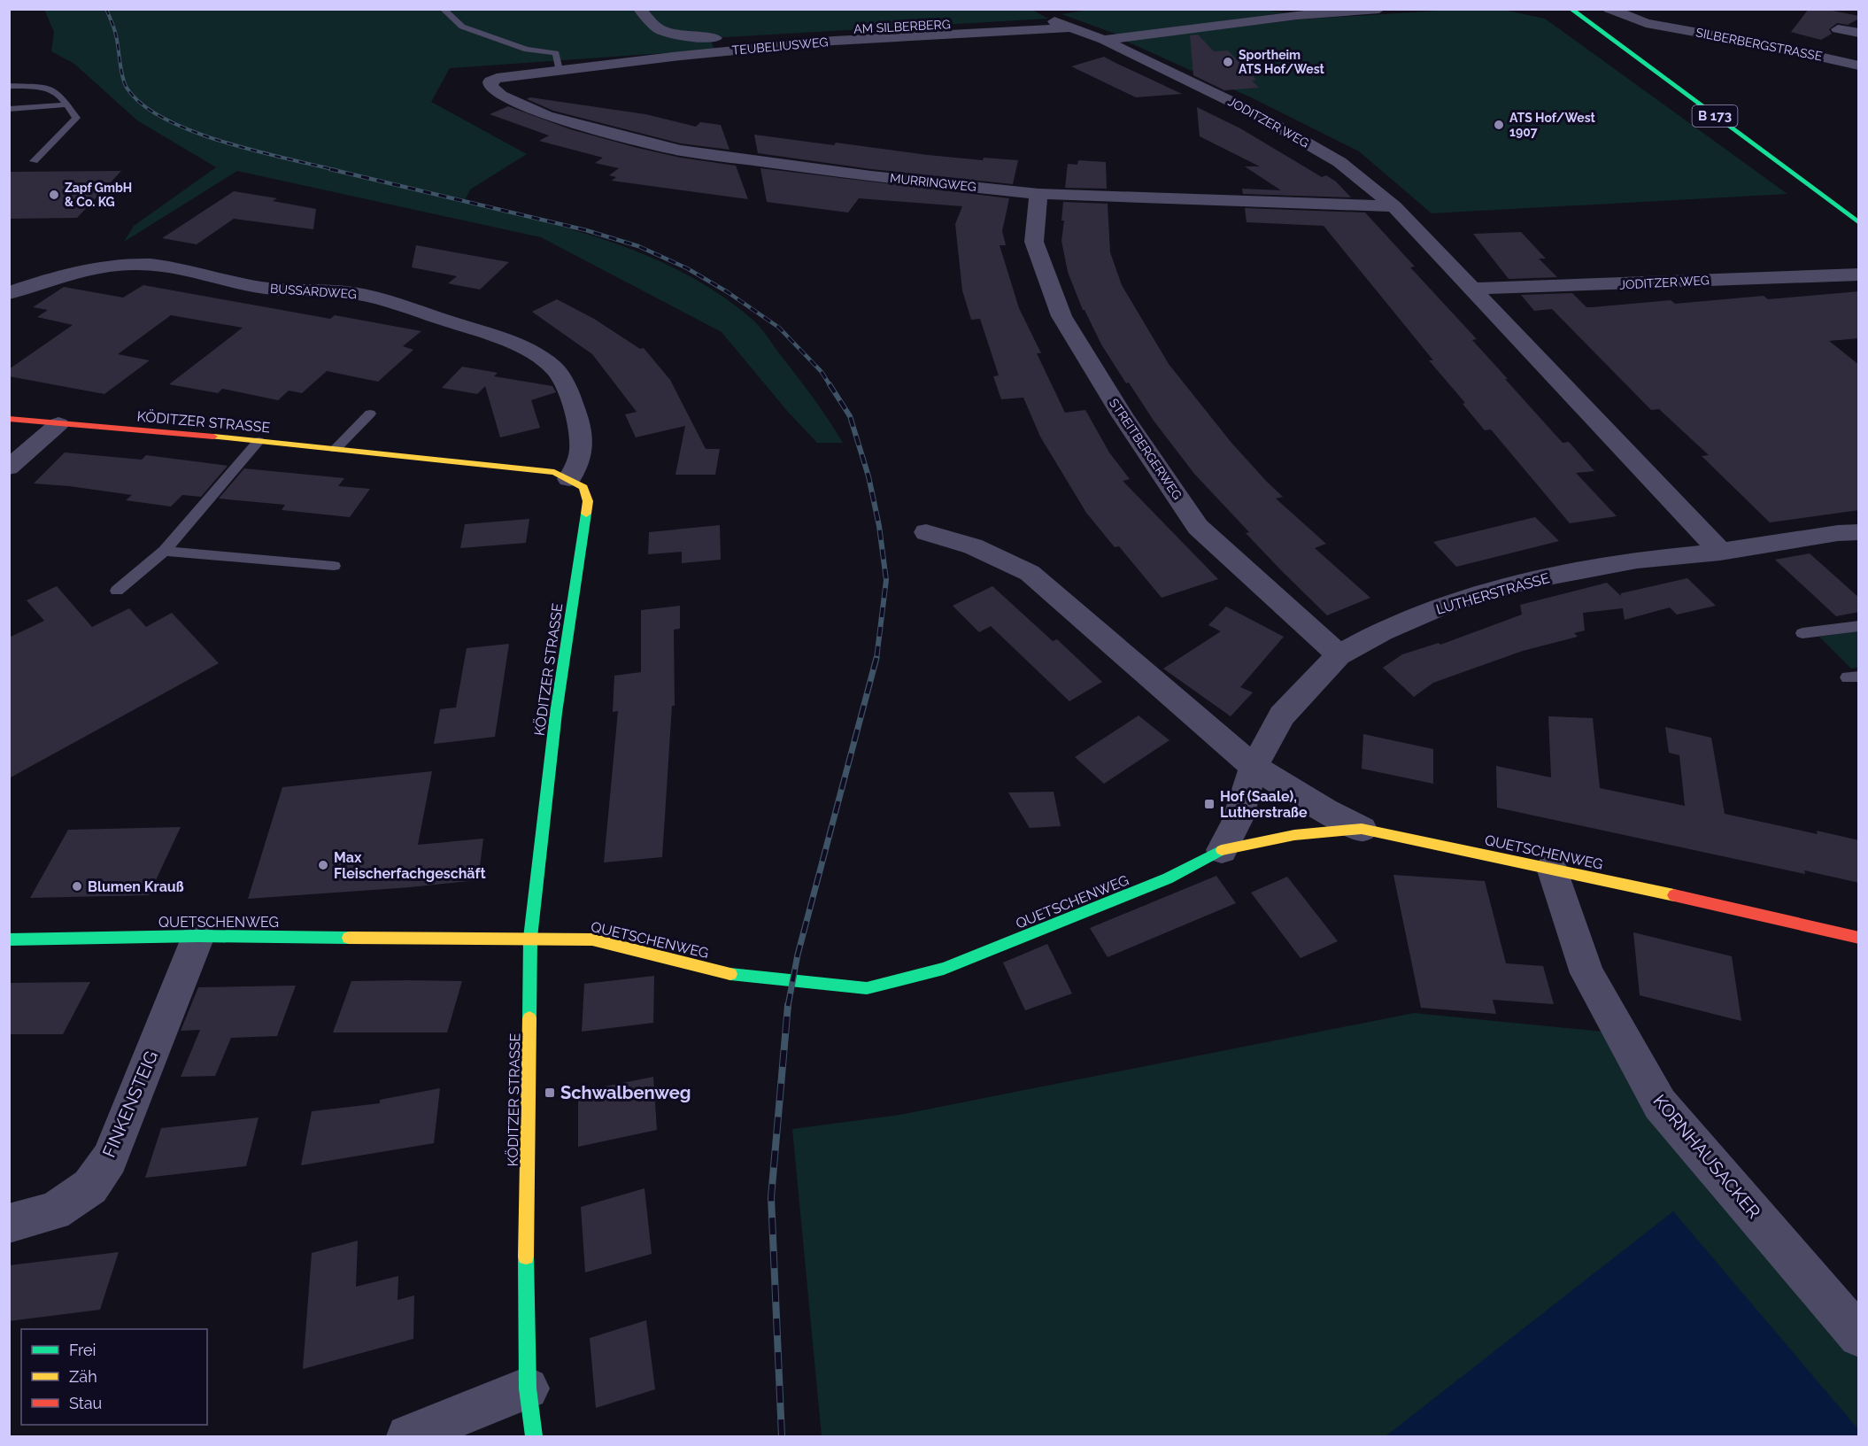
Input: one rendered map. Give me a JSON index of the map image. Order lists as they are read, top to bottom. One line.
{"streets":{"street":["AM SILBERBERG","SILBERBERGSTRASSE","TEUBELIUSWEG","B 173","JODITZER WEG","MURRINGWEG","BUSSARDWEG","KÖDITZER STRASSE","STREITBERGERWEG","LUTHERSTRASSE","QUETSCHENWEG","FINKENSTEIG","KORNHAUSACKER"]},"crossings":[["AM SILBERBERG","JODITZER WEG"],["TEUBELIUSWEG","JODITZER WEG"],["TEUBELIUSWEG","MURRINGWEG"],["JODITZER WEG","MURRINGWEG"],["JODITZER WEG","LUTHERSTRASSE"],["MURRINGWEG","STREITBERGERWEG"],["BUSSARDWEG","KÖDITZER STRASSE"],["KÖDITZER STRASSE","QUETSCHENWEG"],["STREITBERGERWEG","LUTHERSTRASSE"],["LUTHERSTRASSE","QUETSCHENWEG"],["QUETSCHENWEG","FINKENSTEIG"],["QUETSCHENWEG","KORNHAUSACKER"]],"places":{"other":["Sportheim ATS Hof/West","ATS Hof/West 1907","Zapf GmbH & Co. KG","Max Fleischerfachgeschäft","Blumen Krauß"],"transit":["Hof (Saale), Lutherstraße","Schwalbenweg"]},"legend":["Frei","Zäh","Stau"]}
